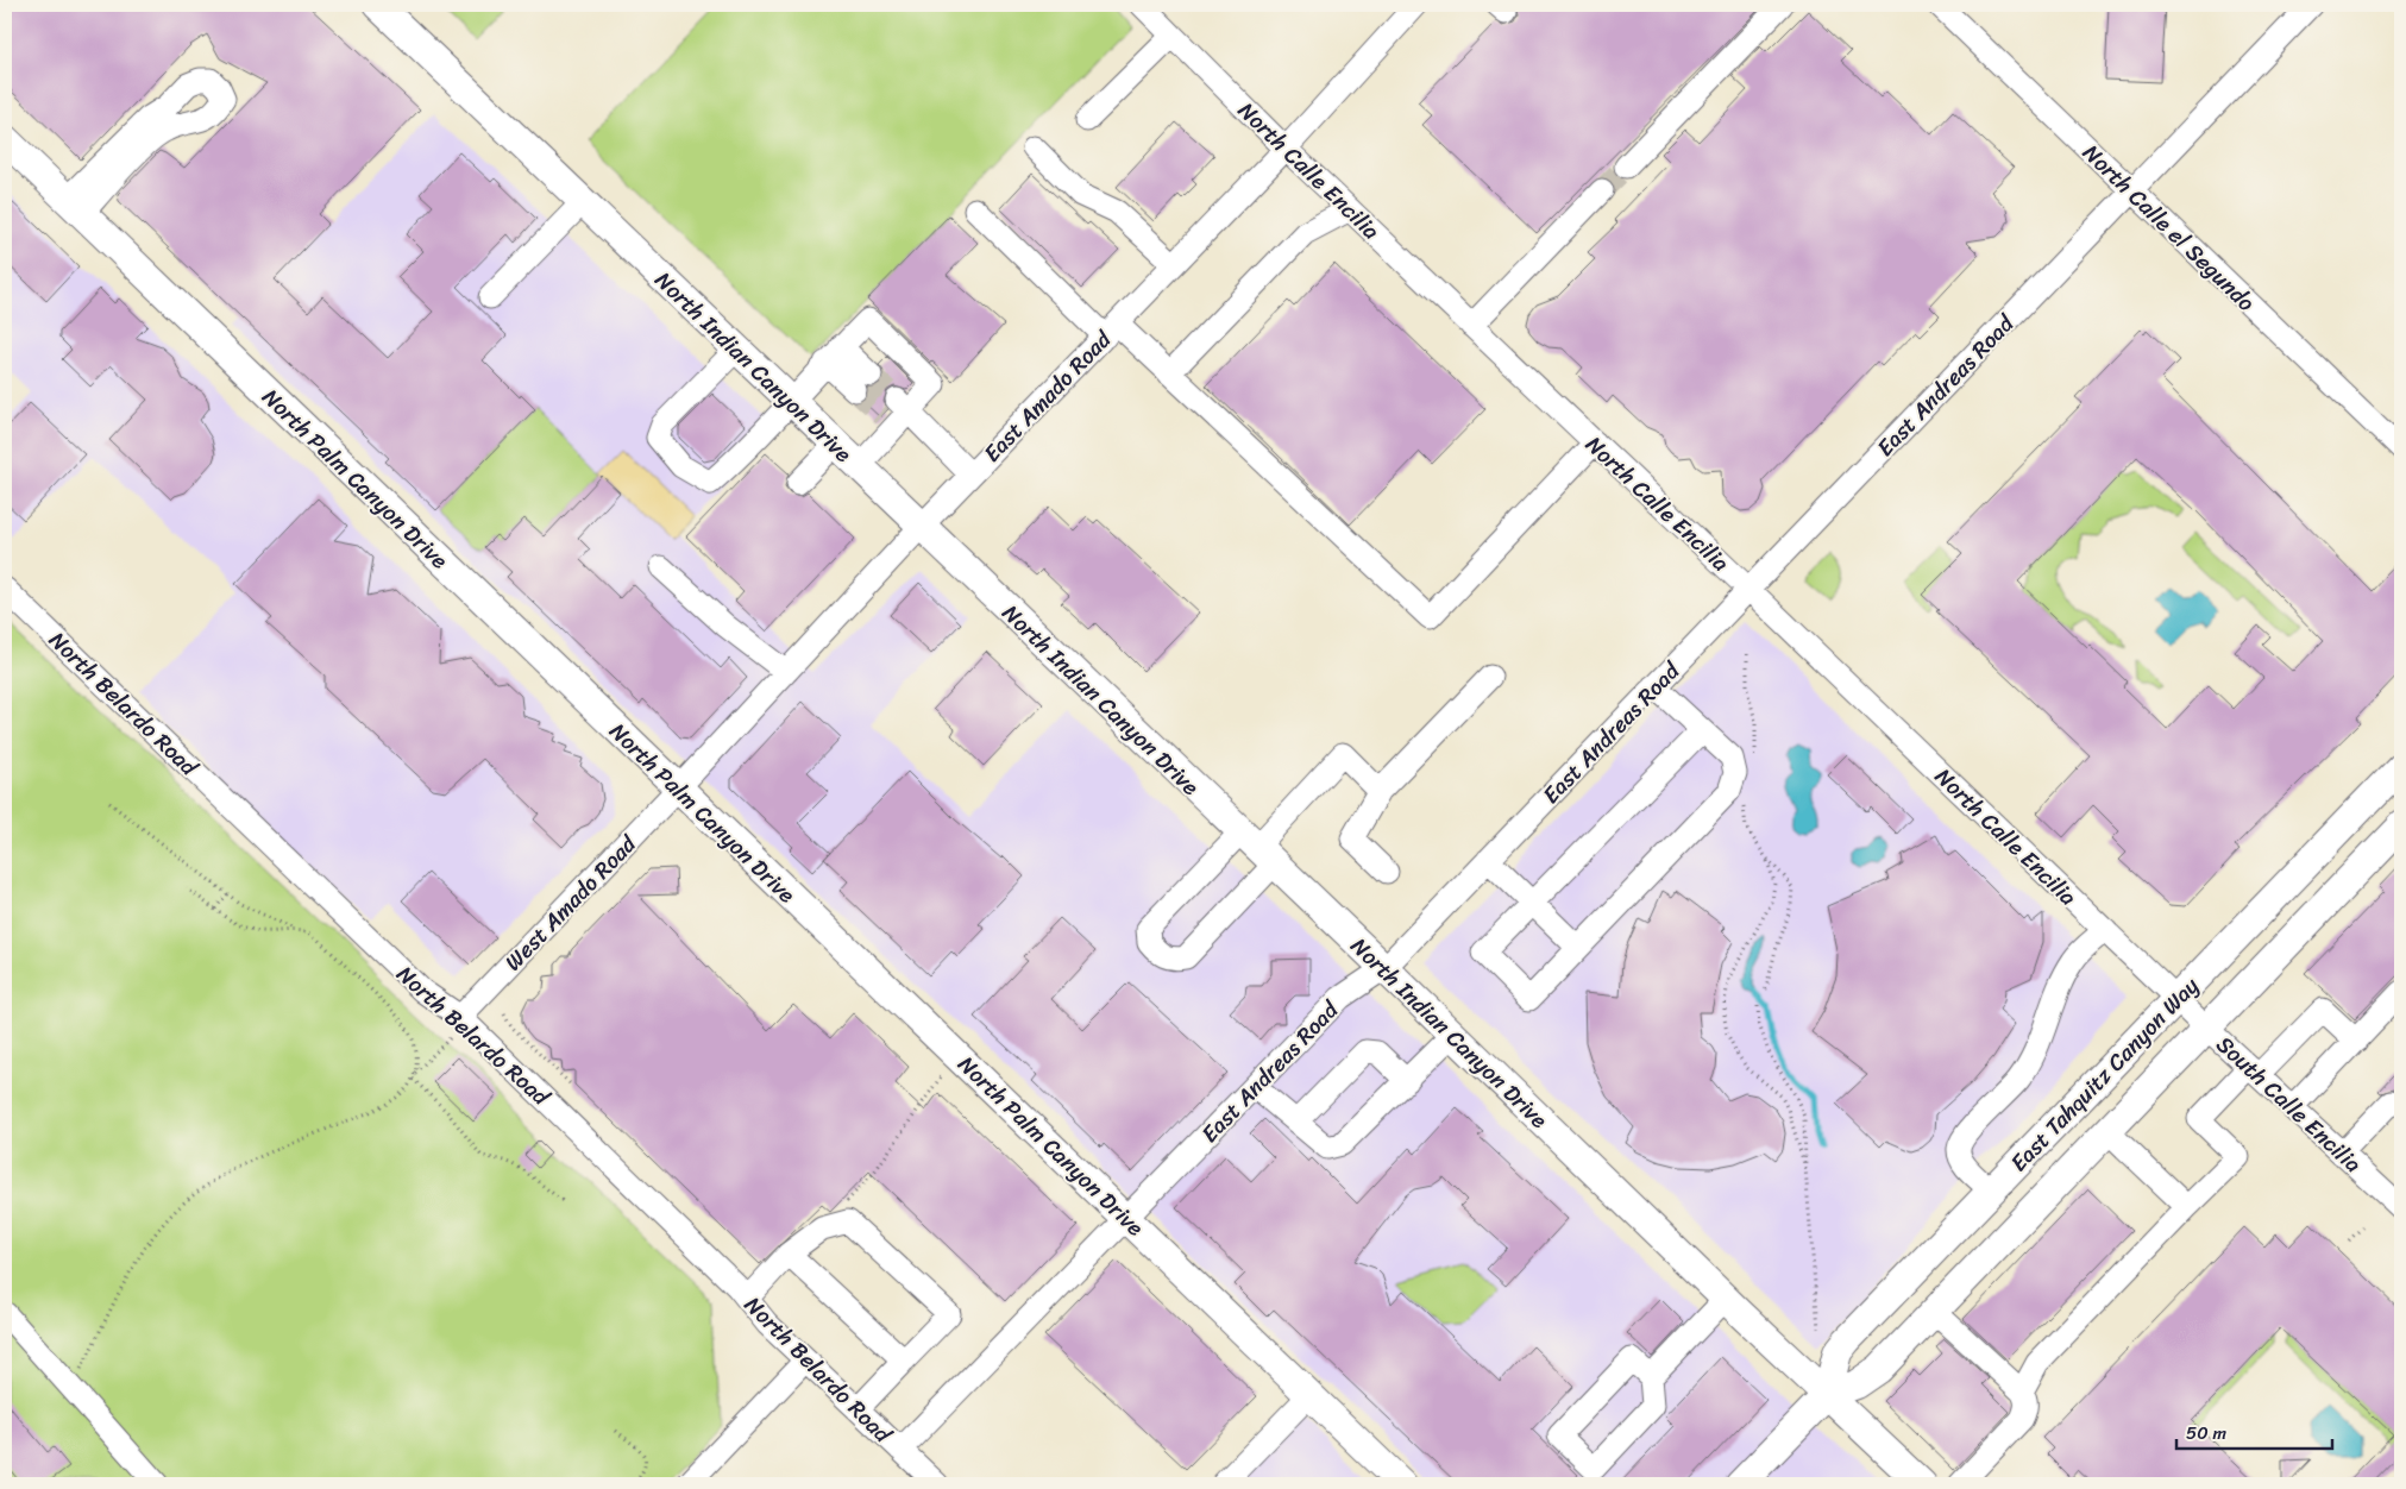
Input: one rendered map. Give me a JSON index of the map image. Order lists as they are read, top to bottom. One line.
{"streets":{"main road":["North Indian Canyon Drive","North Palm Canyon Drive","East Tahquitz Canyon Way"],"street":["North Calle Encilia","North Calle el Segundo","East Andreas Road","East Amado Road","North Belardo Road","West Amado Road","South Calle Encilia"]},"crossings":[["North Calle Encilia","East Andreas Road"],["North Calle Encilia","East Amado Road"],["North Calle Encilia","East Tahquitz Canyon Way"],["North Calle Encilia","South Calle Encilia"],["North Calle el Segundo","East Andreas Road"],["North Indian Canyon Drive","East Andreas Road"],["North Indian Canyon Drive","East Amado Road"],["North Indian Canyon Drive","East Tahquitz Canyon Way"],["East Andreas Road","North Palm Canyon Drive"],["East Andreas Road","North Belardo Road"],["East Amado Road","North Palm Canyon Drive"],["East Amado Road","West Amado Road"],["North Palm Canyon Drive","West Amado Road"],["North Belardo Road","West Amado Road"],["East Tahquitz Canyon Way","South Calle Encilia"]],"scale_bar":"50 m"}
